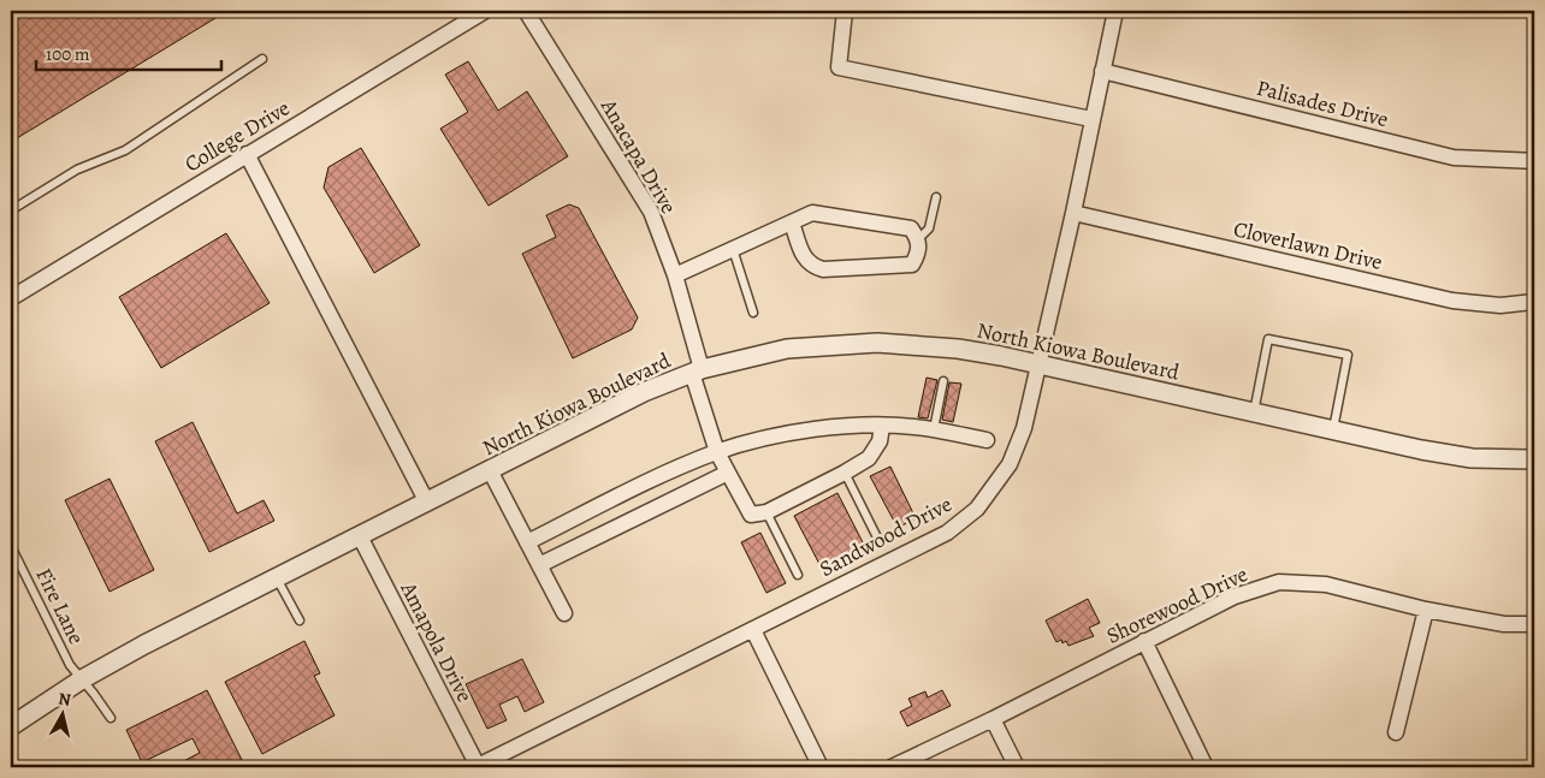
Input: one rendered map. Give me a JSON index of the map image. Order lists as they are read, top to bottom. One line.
{"streets":{"street":["Palisades Drive","College Drive","Anacapa Drive","Cloverlawn Drive","North Kiowa Boulevard","Sandwood Drive","Shorewood Drive","Amapola Drive"],"lane":["Fire Lane"]},"crossings":[["Palisades Drive","Sandwood Drive"],["Anacapa Drive","North Kiowa Boulevard"],["Cloverlawn Drive","Sandwood Drive"],["North Kiowa Boulevard","Sandwood Drive"],["North Kiowa Boulevard","Fire Lane"],["North Kiowa Boulevard","Amapola Drive"],["Sandwood Drive","Amapola Drive"]],"scale_bar":"100 m","north":"top"}
